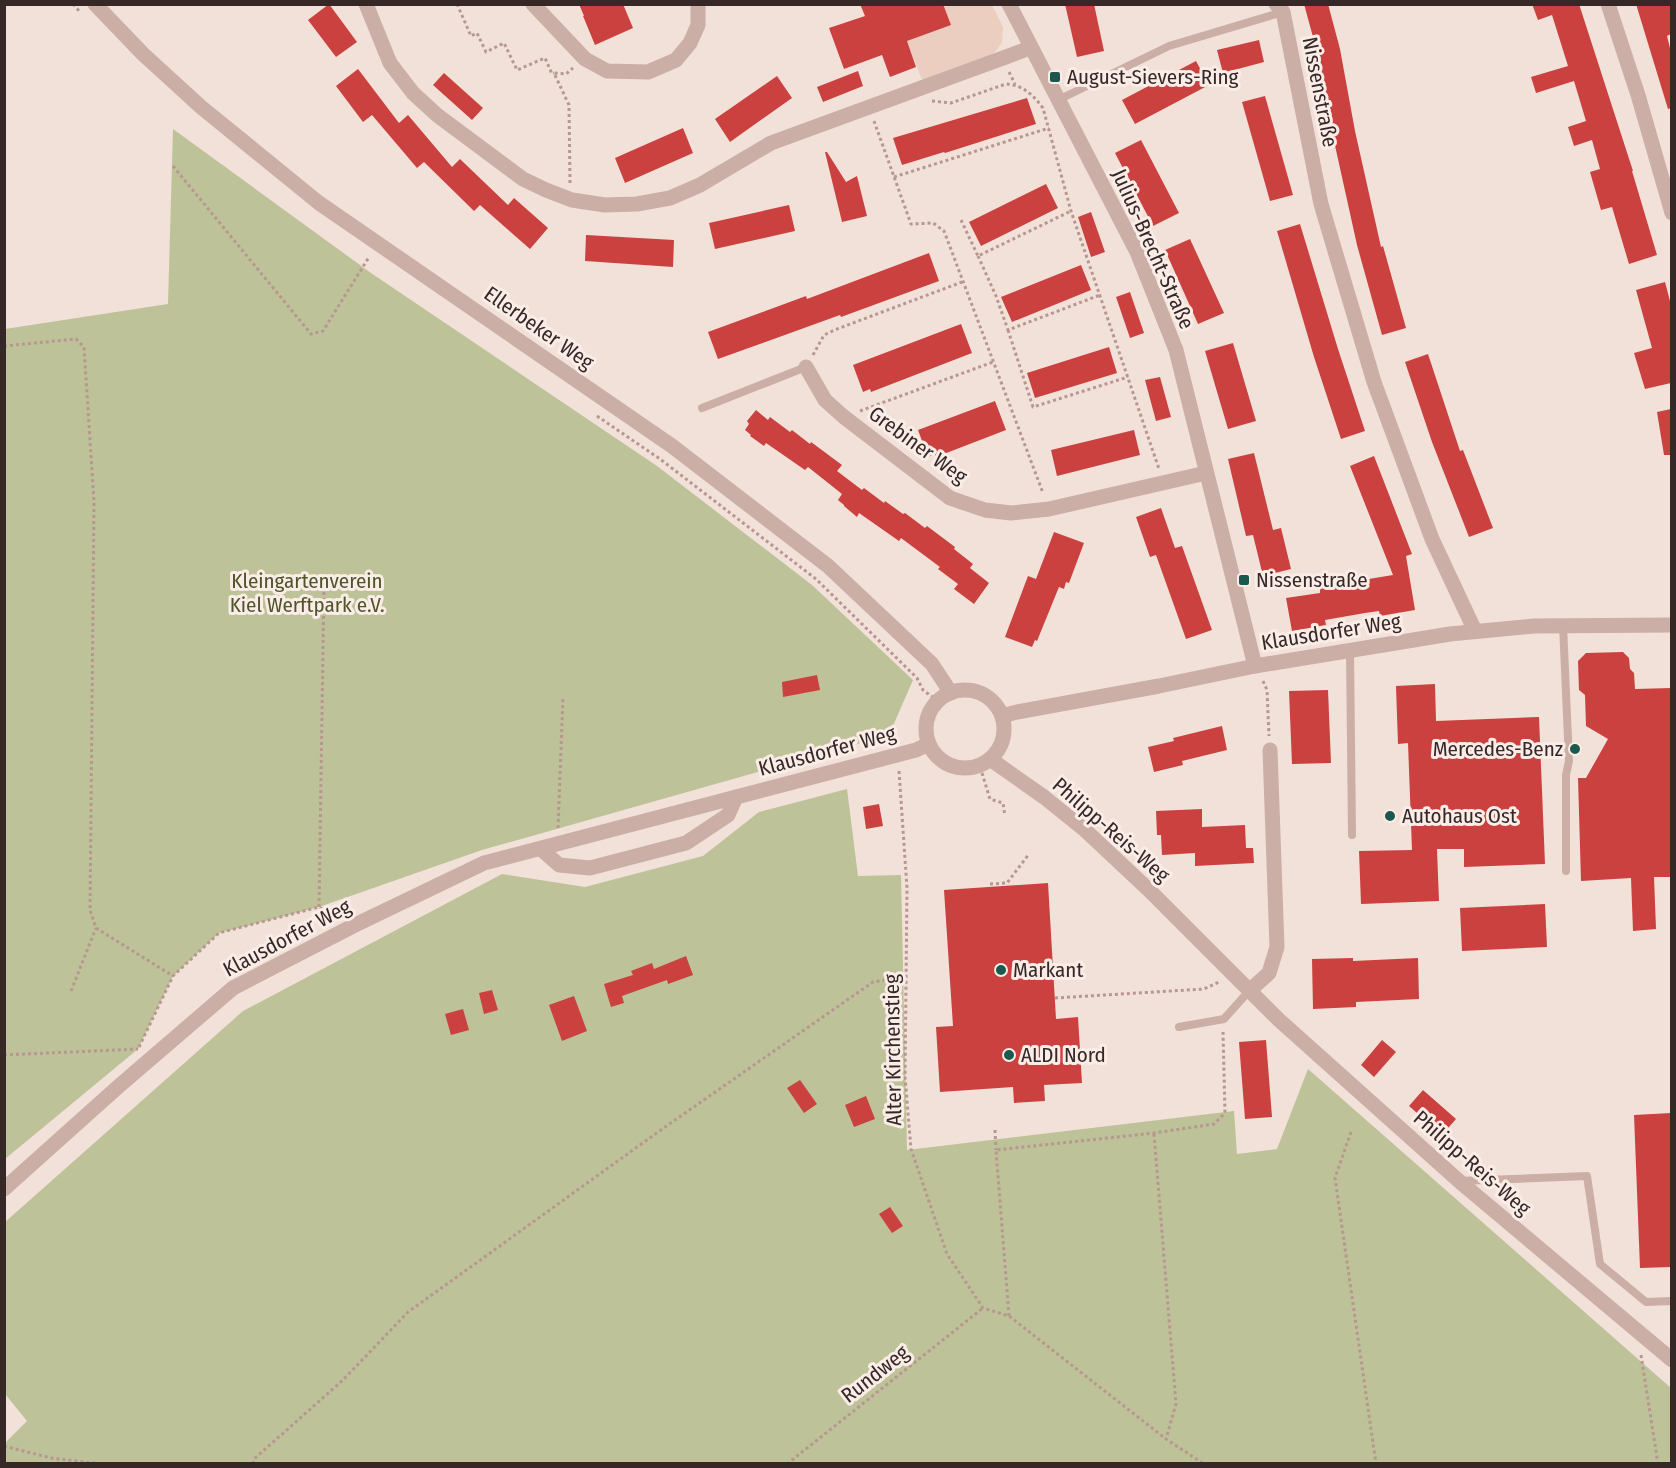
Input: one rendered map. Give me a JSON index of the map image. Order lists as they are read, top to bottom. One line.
{"streets":{"street":["Nissenstraße","Julius-Brecht-Straße","Ellerbeker Weg","Grebiner Weg","Klausdorfer Weg","Philipp-Reis-Weg"],"path":["Alter Kirchenstieg","Rundweg"]},"crossings":[["Nissenstraße","Klausdorfer Weg"],["Julius-Brecht-Straße","Grebiner Weg"],["Julius-Brecht-Straße","Klausdorfer Weg"],["Ellerbeker Weg","Klausdorfer Weg"],["Ellerbeker Weg","Philipp-Reis-Weg"],["Klausdorfer Weg","Philipp-Reis-Weg"],["Klausdorfer Weg","Alter Kirchenstieg"],["Alter Kirchenstieg","Rundweg"]],"parks":["Kleingartenverein Kiel Werftpark e.V."],"places":{"transit":["August-Sievers-Ring","Nissenstraße"],"other":["Mercedes-Benz","Autohaus Ost","Markant","ALDI Nord"]}}
